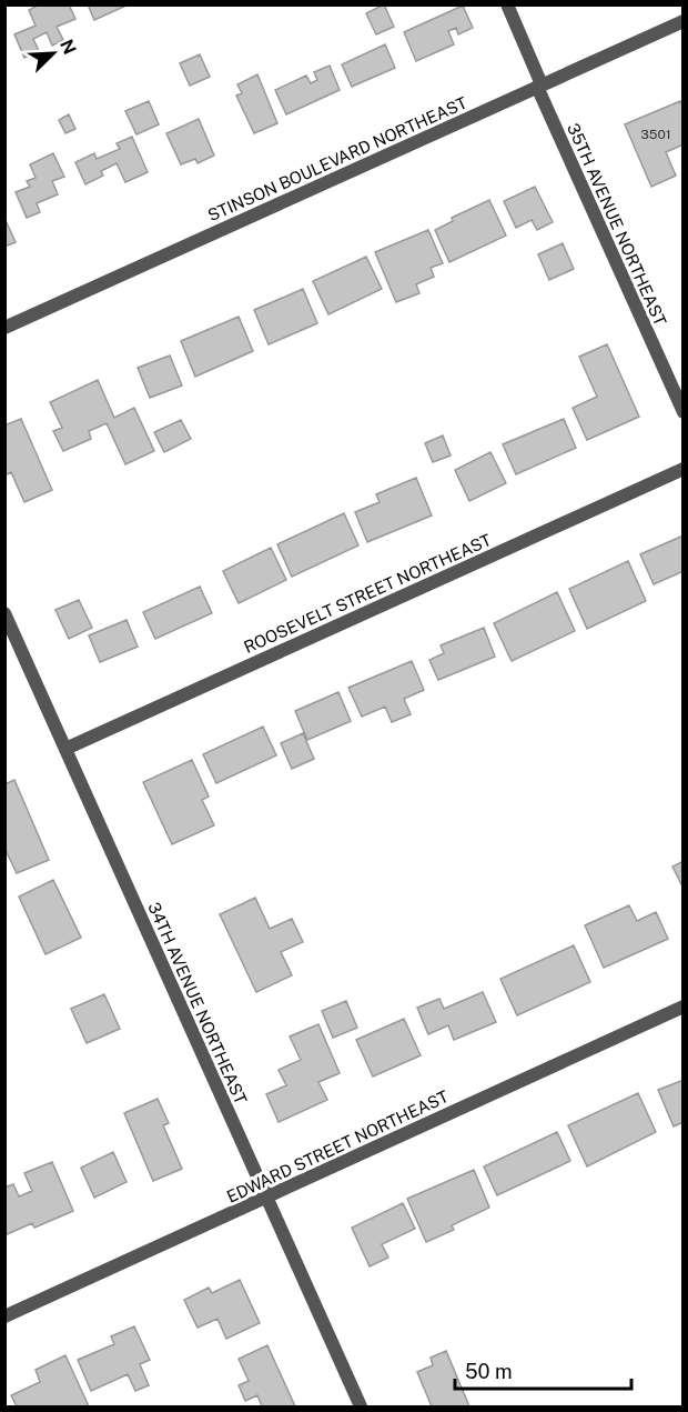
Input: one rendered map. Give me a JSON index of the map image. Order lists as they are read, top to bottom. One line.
{"streets":{"street":["STINSON BOULEVARD NORTHEAST","35TH AVENUE NORTHEAST","ROOSEVELT STREET NORTHEAST","34TH AVENUE NORTHEAST","EDWARD STREET NORTHEAST"]},"crossings":[["STINSON BOULEVARD NORTHEAST","35TH AVENUE NORTHEAST"],["ROOSEVELT STREET NORTHEAST","34TH AVENUE NORTHEAST"],["34TH AVENUE NORTHEAST","EDWARD STREET NORTHEAST"]],"house_numbers":["3501"],"scale_bar":"50 m","north":"top right"}
